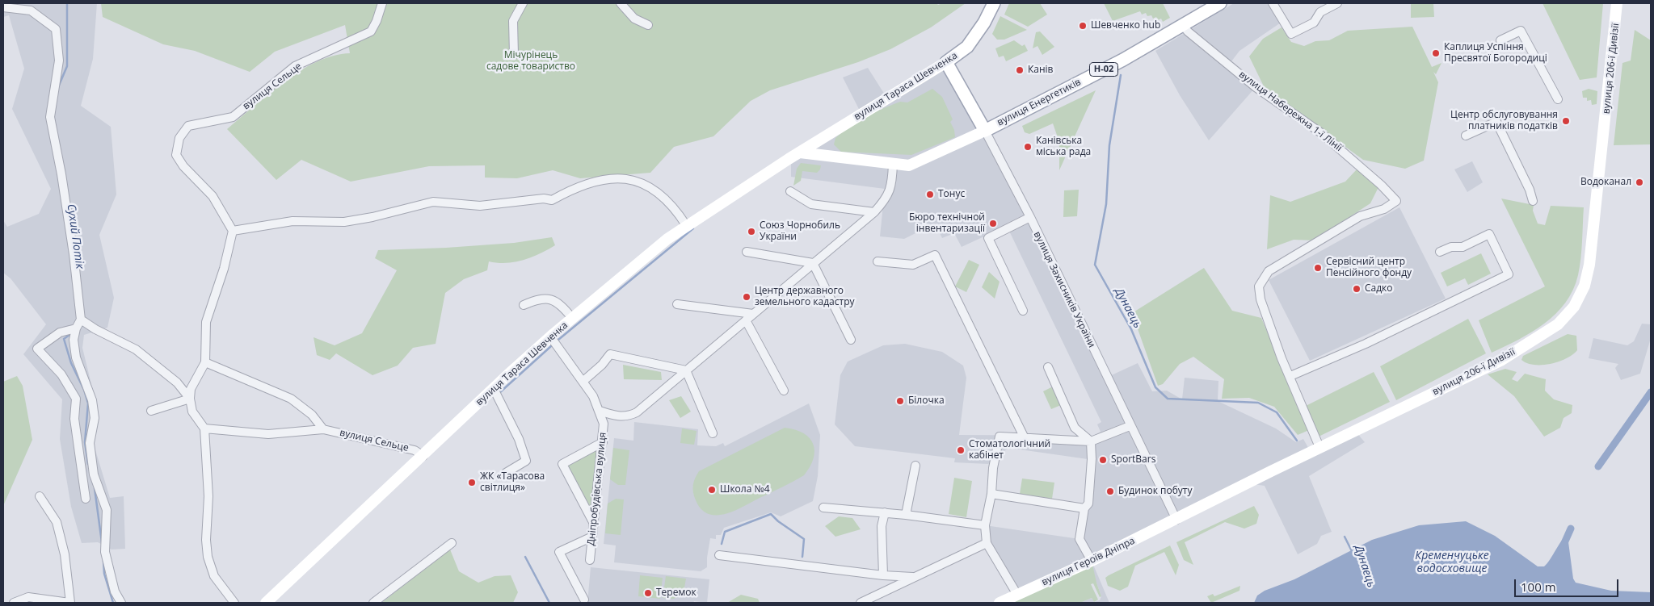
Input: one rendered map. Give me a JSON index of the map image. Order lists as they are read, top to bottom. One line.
{"streets":{"main road":["Н-02","вулиця Тараса Шевченка","вулиця Енергетиків","вулиця Захисників України"],"street":["вулиця 206-ї Дивізії","вулиця Сельце","вулиця Набережна 1-ї Лінії","Дніпробудівська вулиця","вулиця Героїв Дніпра"]},"crossings":[["вулиця 206-ї Дивізії","вулиця Захисників України"],["вулиця 206-ї Дивізії","вулиця Героїв Дніпра"],["вулиця Сельце","вулиця Тараса Шевченка"],["вулиця Тараса Шевченка","вулиця Захисників України"],["вулиця Тараса Шевченка","Дніпробудівська вулиця"],["вулиця Енергетиків","вулиця Набережна 1-ї Лінії"],["вулиця Енергетиків","вулиця Захисників України"],["вулиця Захисників України","вулиця Героїв Дніпра"]],"water":["Сухий Потік","Дунаець","Кременчуцьке водосховище"],"parks":["Мічурінець садове товариство"],"places":["Шевченко hub","Каплиця Успіння Пресвятої Богородиці","Канів","Центр обслуговування платників податків","Канівська міська рада","Водоканал","Тонус","Бюро технічной інвентаризації","Союз Чорнобиль України","Сервісний центр Пенсійного фонду","Садко","Центр державного земельного кадастру","Білочка","Стоматологічний кабінет","SportBars","ЖК «Тарасова світлиця»","Школа №4","Будинок побуту","Теремок"],"scale_bar":"100 m"}
